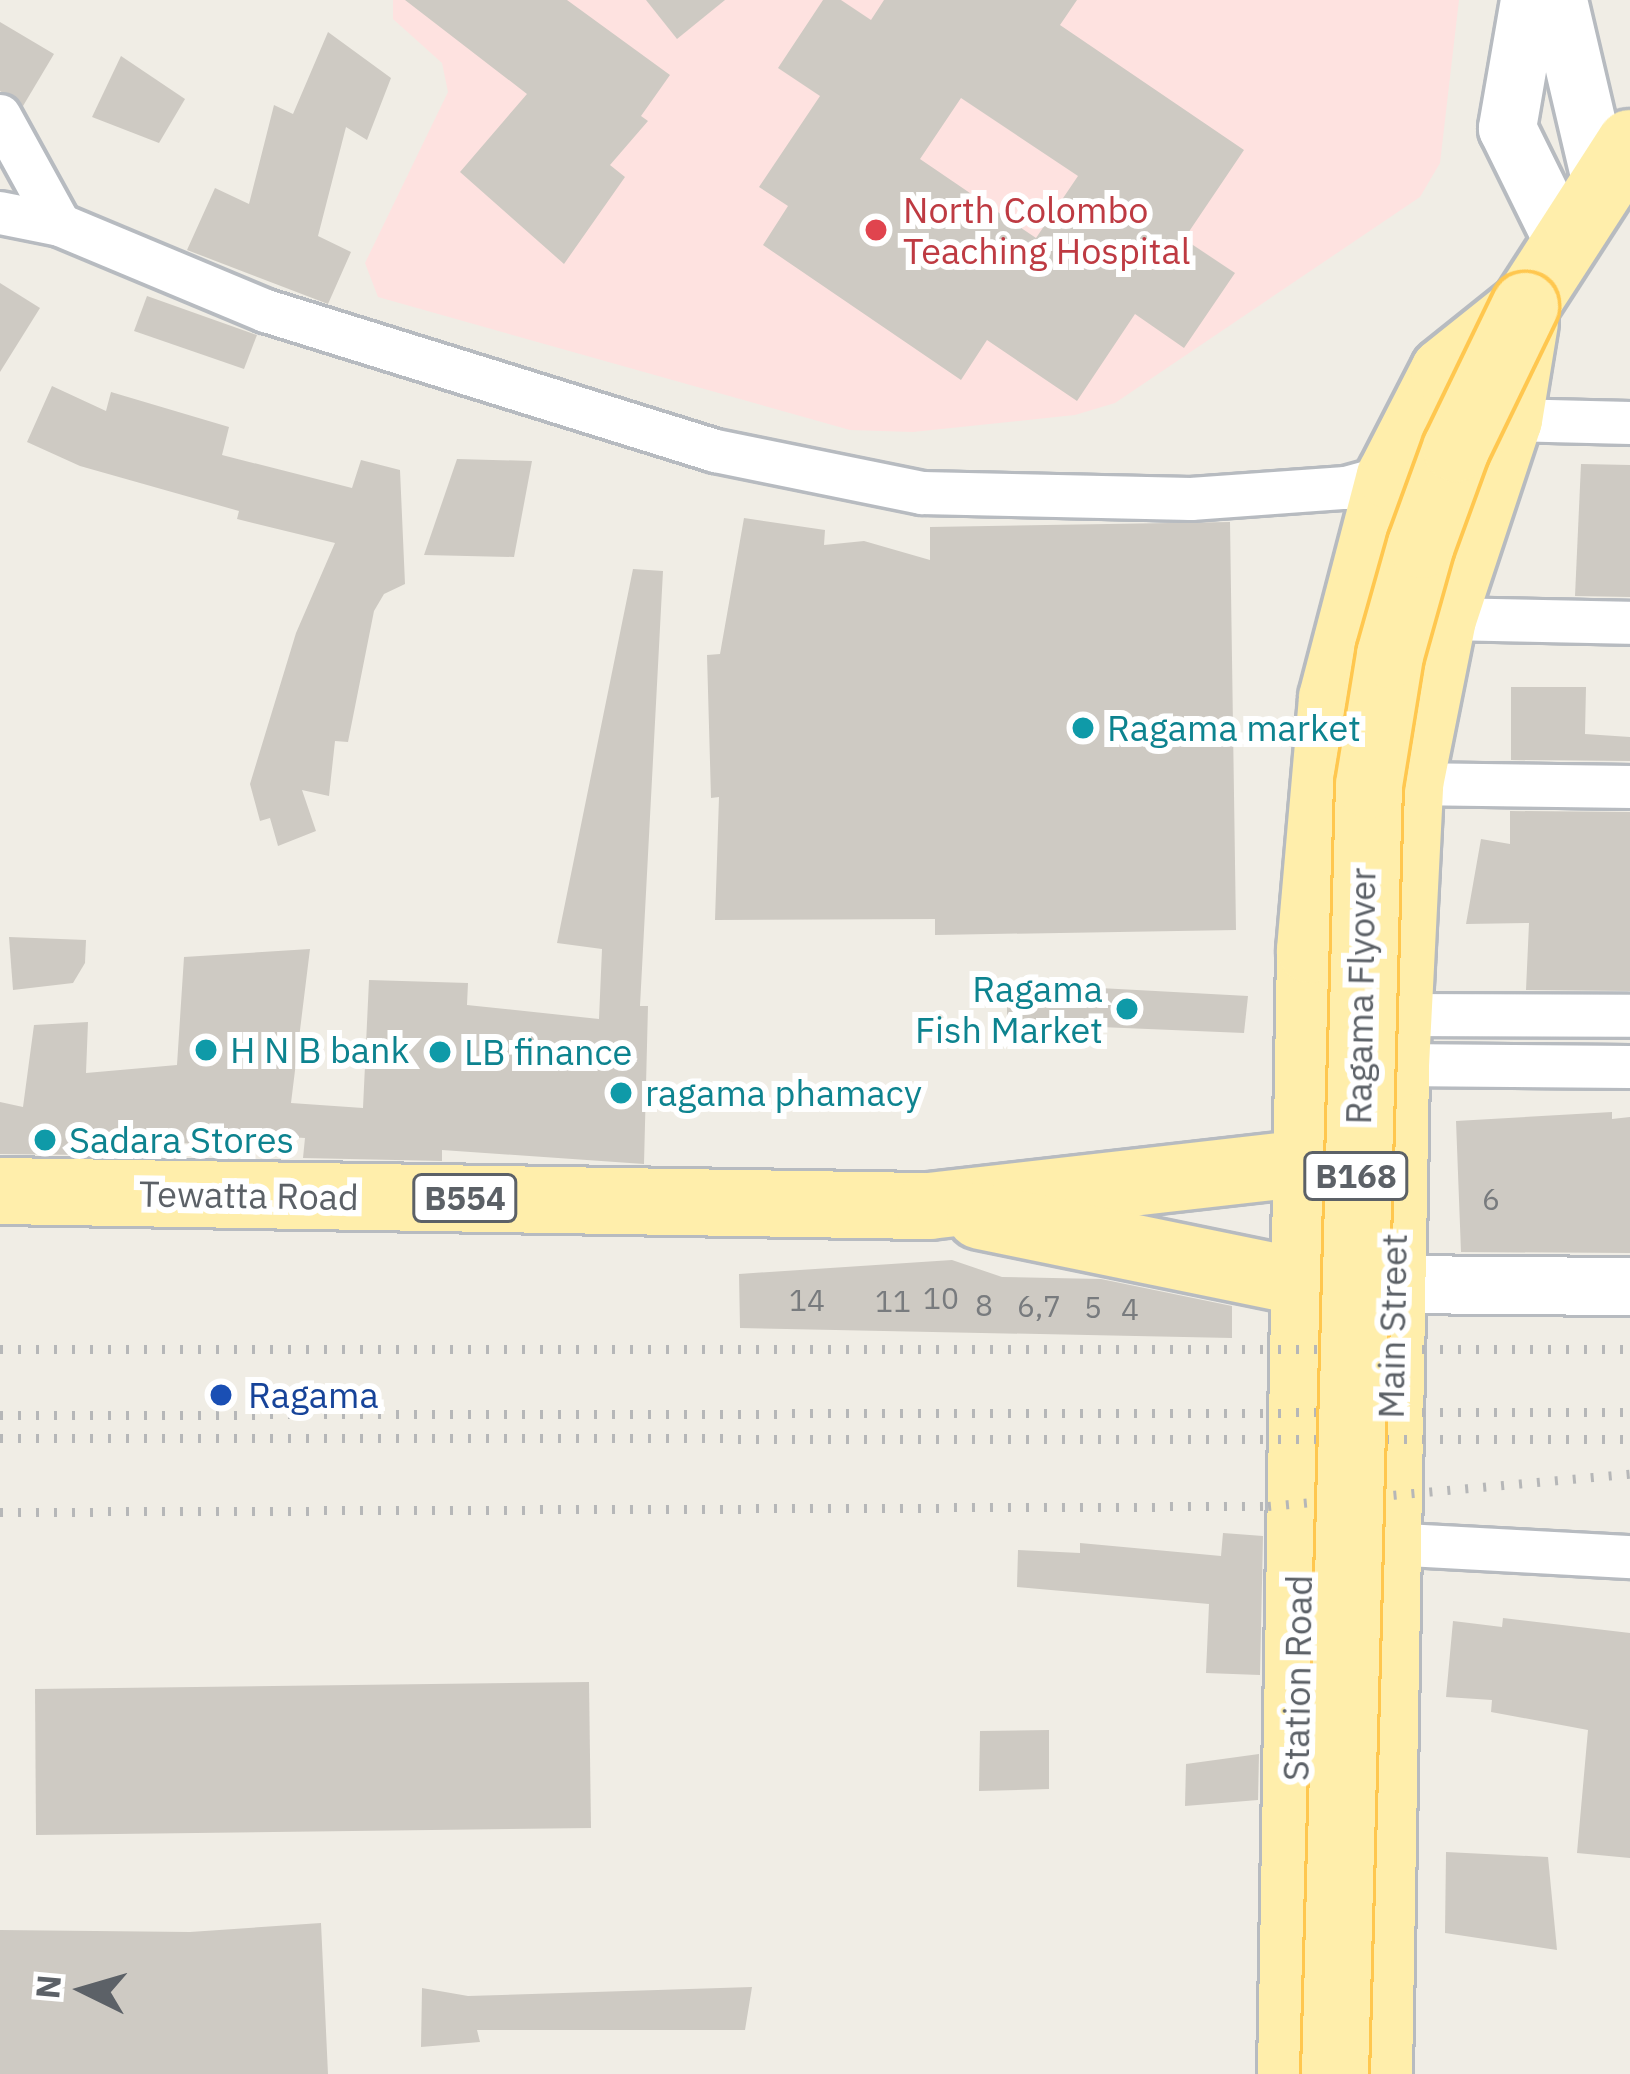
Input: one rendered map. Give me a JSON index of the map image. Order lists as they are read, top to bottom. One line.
{"streets":{"main road":["Ragama Flyover","B168","Tewatta Road","B554","Main Street","Station Road"]},"crossings":[["Ragama Flyover","B168"],["Ragama Flyover","Main Street"],["B168","Tewatta Road"],["B168","Main Street"],["B168","Station Road"],["Tewatta Road","Main Street"],["Tewatta Road","Station Road"]],"places":["North Colombo Teaching Hospital","Ragama market","Ragama Fish Market","H N B bank","LB finance","ragama phamacy","Sadara Stores","Ragama"],"house_numbers":["6","10","14","11","8","6,7","5","4"],"north":"left"}
